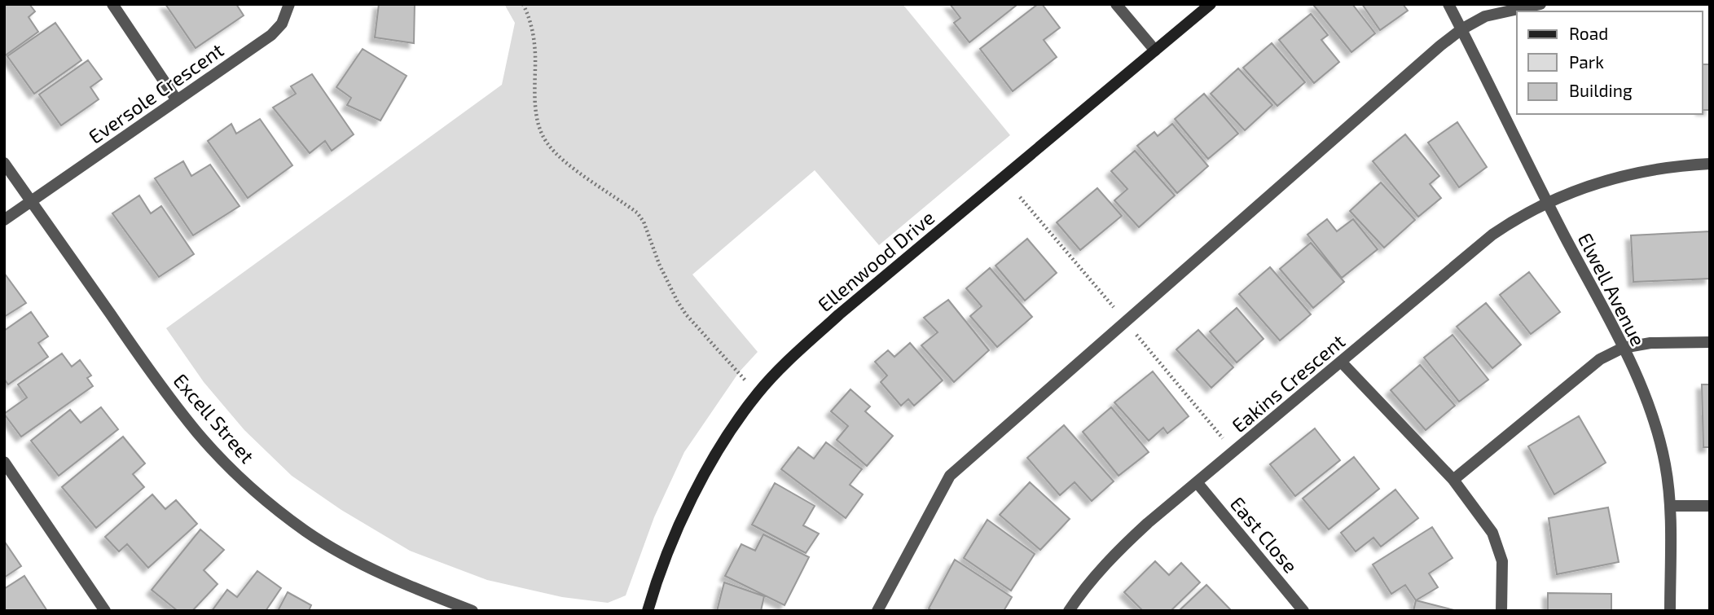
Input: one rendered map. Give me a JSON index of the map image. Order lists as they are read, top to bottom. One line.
{"streets":{"street":["Eversole Crescent","Ellenwood Drive","Elwell Avenue","Eakins Crescent","Excell Street","East Close"]},"crossings":[["Eversole Crescent","Excell Street"],["Elwell Avenue","Eakins Crescent"],["Eakins Crescent","East Close"]],"legend":["Road","Park","Building"]}
